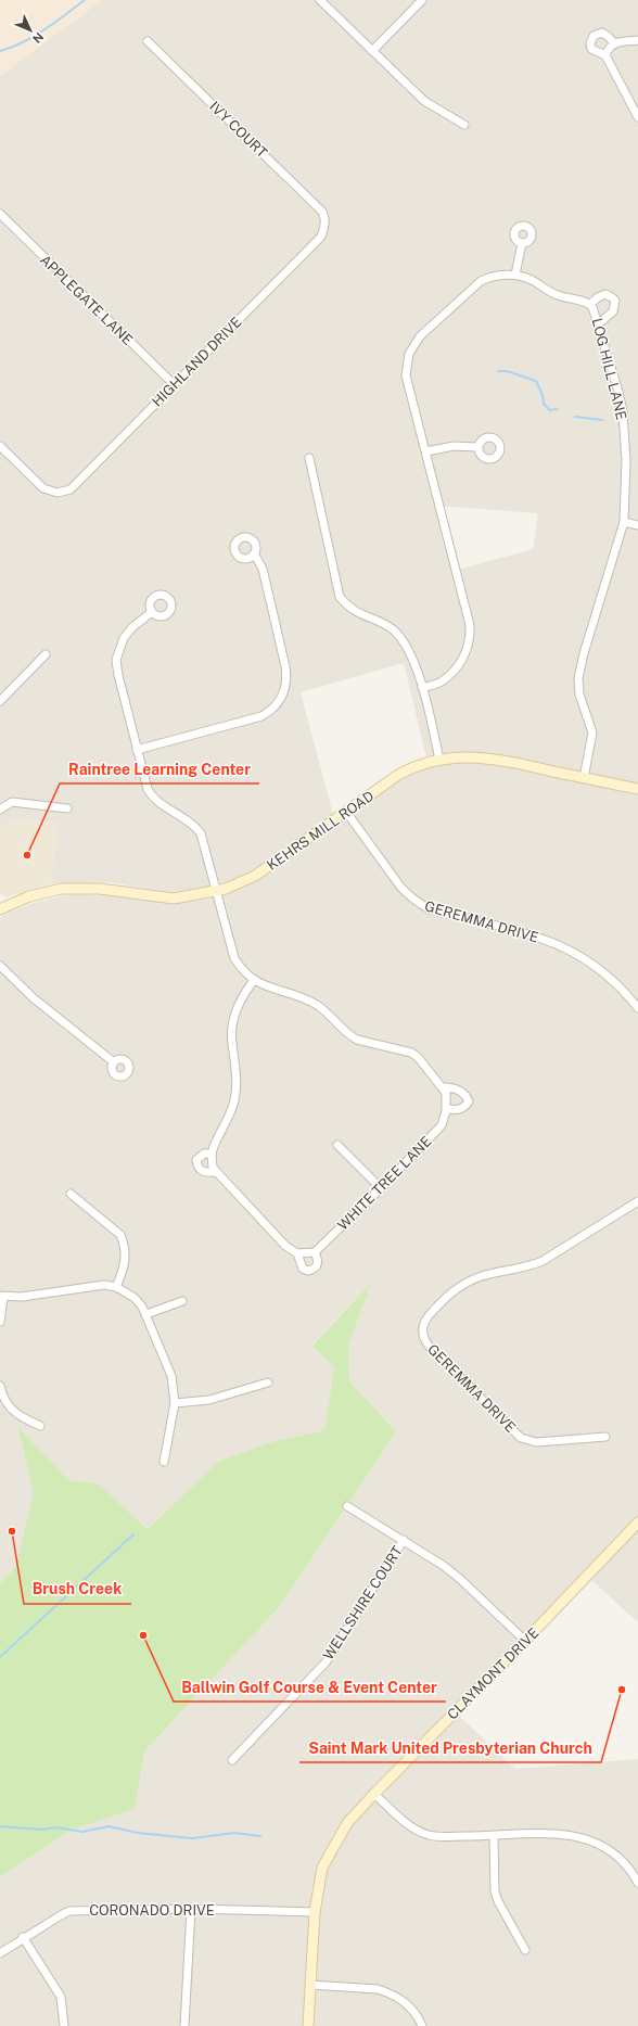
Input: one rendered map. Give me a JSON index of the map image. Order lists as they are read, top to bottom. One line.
{"streets":{"street":["IVY COURT","APPLEGATE LANE","HIGHLAND DRIVE","LOG HILL LANE","KEHRS MILL ROAD","GEREMMA DRIVE","WHITE TREE LANE","WELLSHIRE COURT","CLAYMONT DRIVE","CORONADO DRIVE"]},"crossings":[["IVY COURT","HIGHLAND DRIVE"],["APPLEGATE LANE","HIGHLAND DRIVE"],["LOG HILL LANE","KEHRS MILL ROAD"],["KEHRS MILL ROAD","GEREMMA DRIVE"],["CLAYMONT DRIVE","CORONADO DRIVE"]],"places":["Raintree Learning Center","Brush Creek","Ballwin Golf Course & Event Center","Saint Mark United Presbyterian Church"],"north":"bottom right"}
